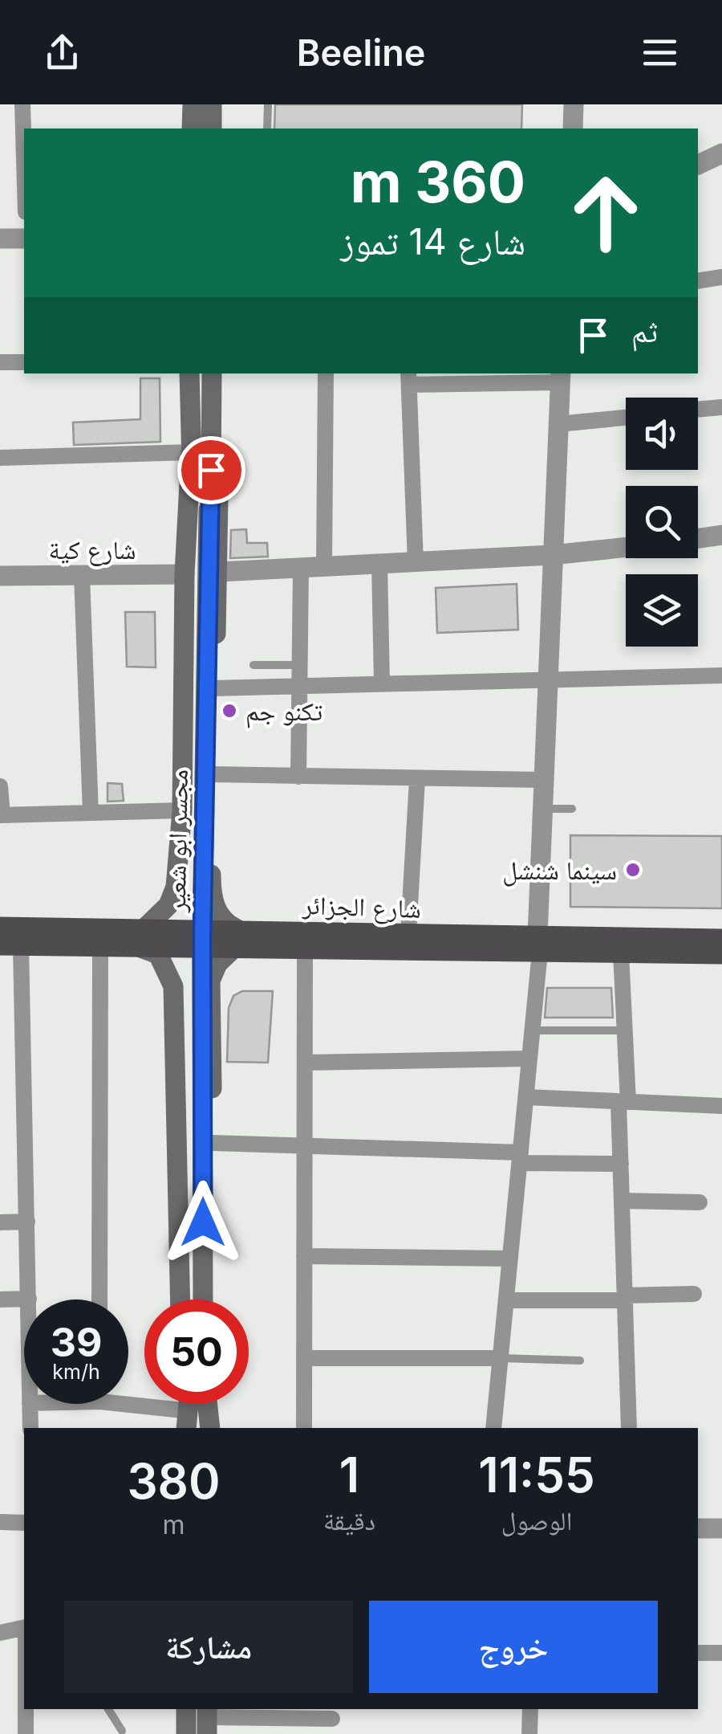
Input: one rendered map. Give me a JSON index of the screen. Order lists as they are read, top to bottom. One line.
{"streets":{"main road":["مجسر ابو شعير","شارع الجزائر"],"street":["شارع كية"]},"places":["تكنو جم","سينما شنشل"],"page":{"header":"Beeline","turn":["360 m","شارع 14 تموز"],"then":"ثم","speed":"39 km/h","limit":"50","eta":["11:55","الوصول","1","دقيقة","380","m"],"buttons":["خروج","مشاركة"]}}
